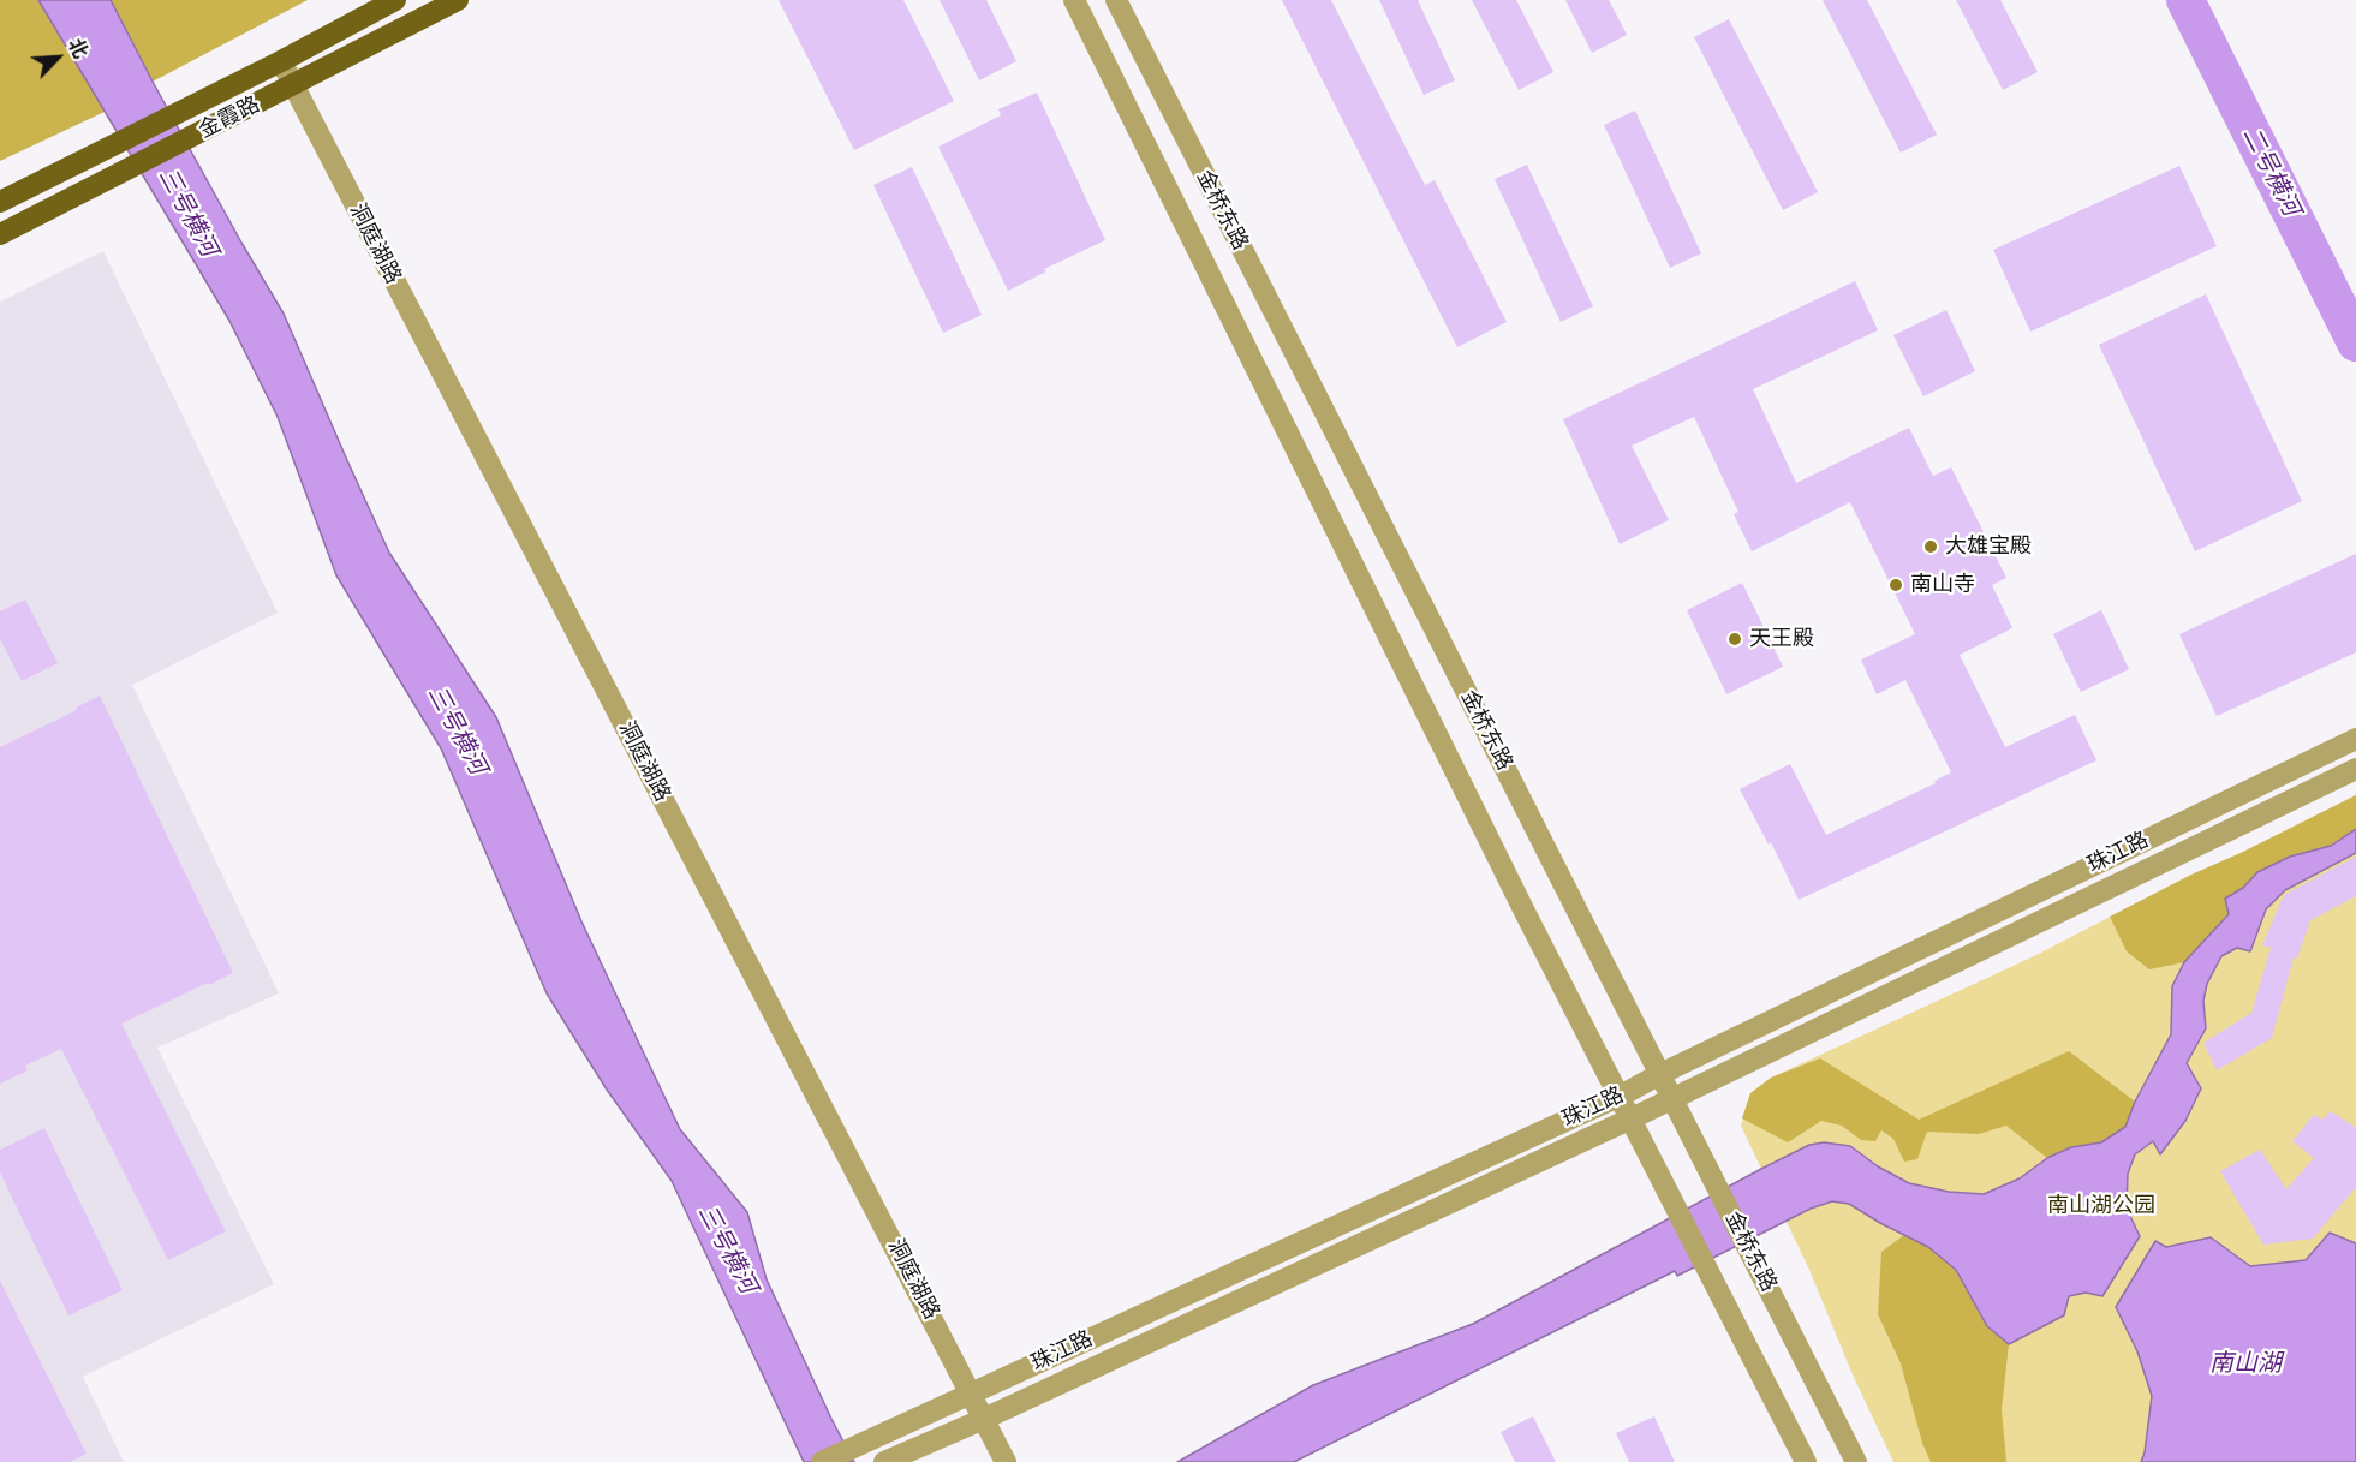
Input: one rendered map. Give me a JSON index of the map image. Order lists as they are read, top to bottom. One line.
{"streets":{"main road":["金霞路"],"street":["金桥东路","洞庭湖路","珠江路"]},"crossings":[["金霞路","洞庭湖路"],["金桥东路","珠江路"],["洞庭湖路","珠江路"]],"water":["二号横河","三号横河","南山湖"],"parks":["南山湖公园"],"places":["大雄宝殿","南山寺","天王殿"],"north":"top right"}
